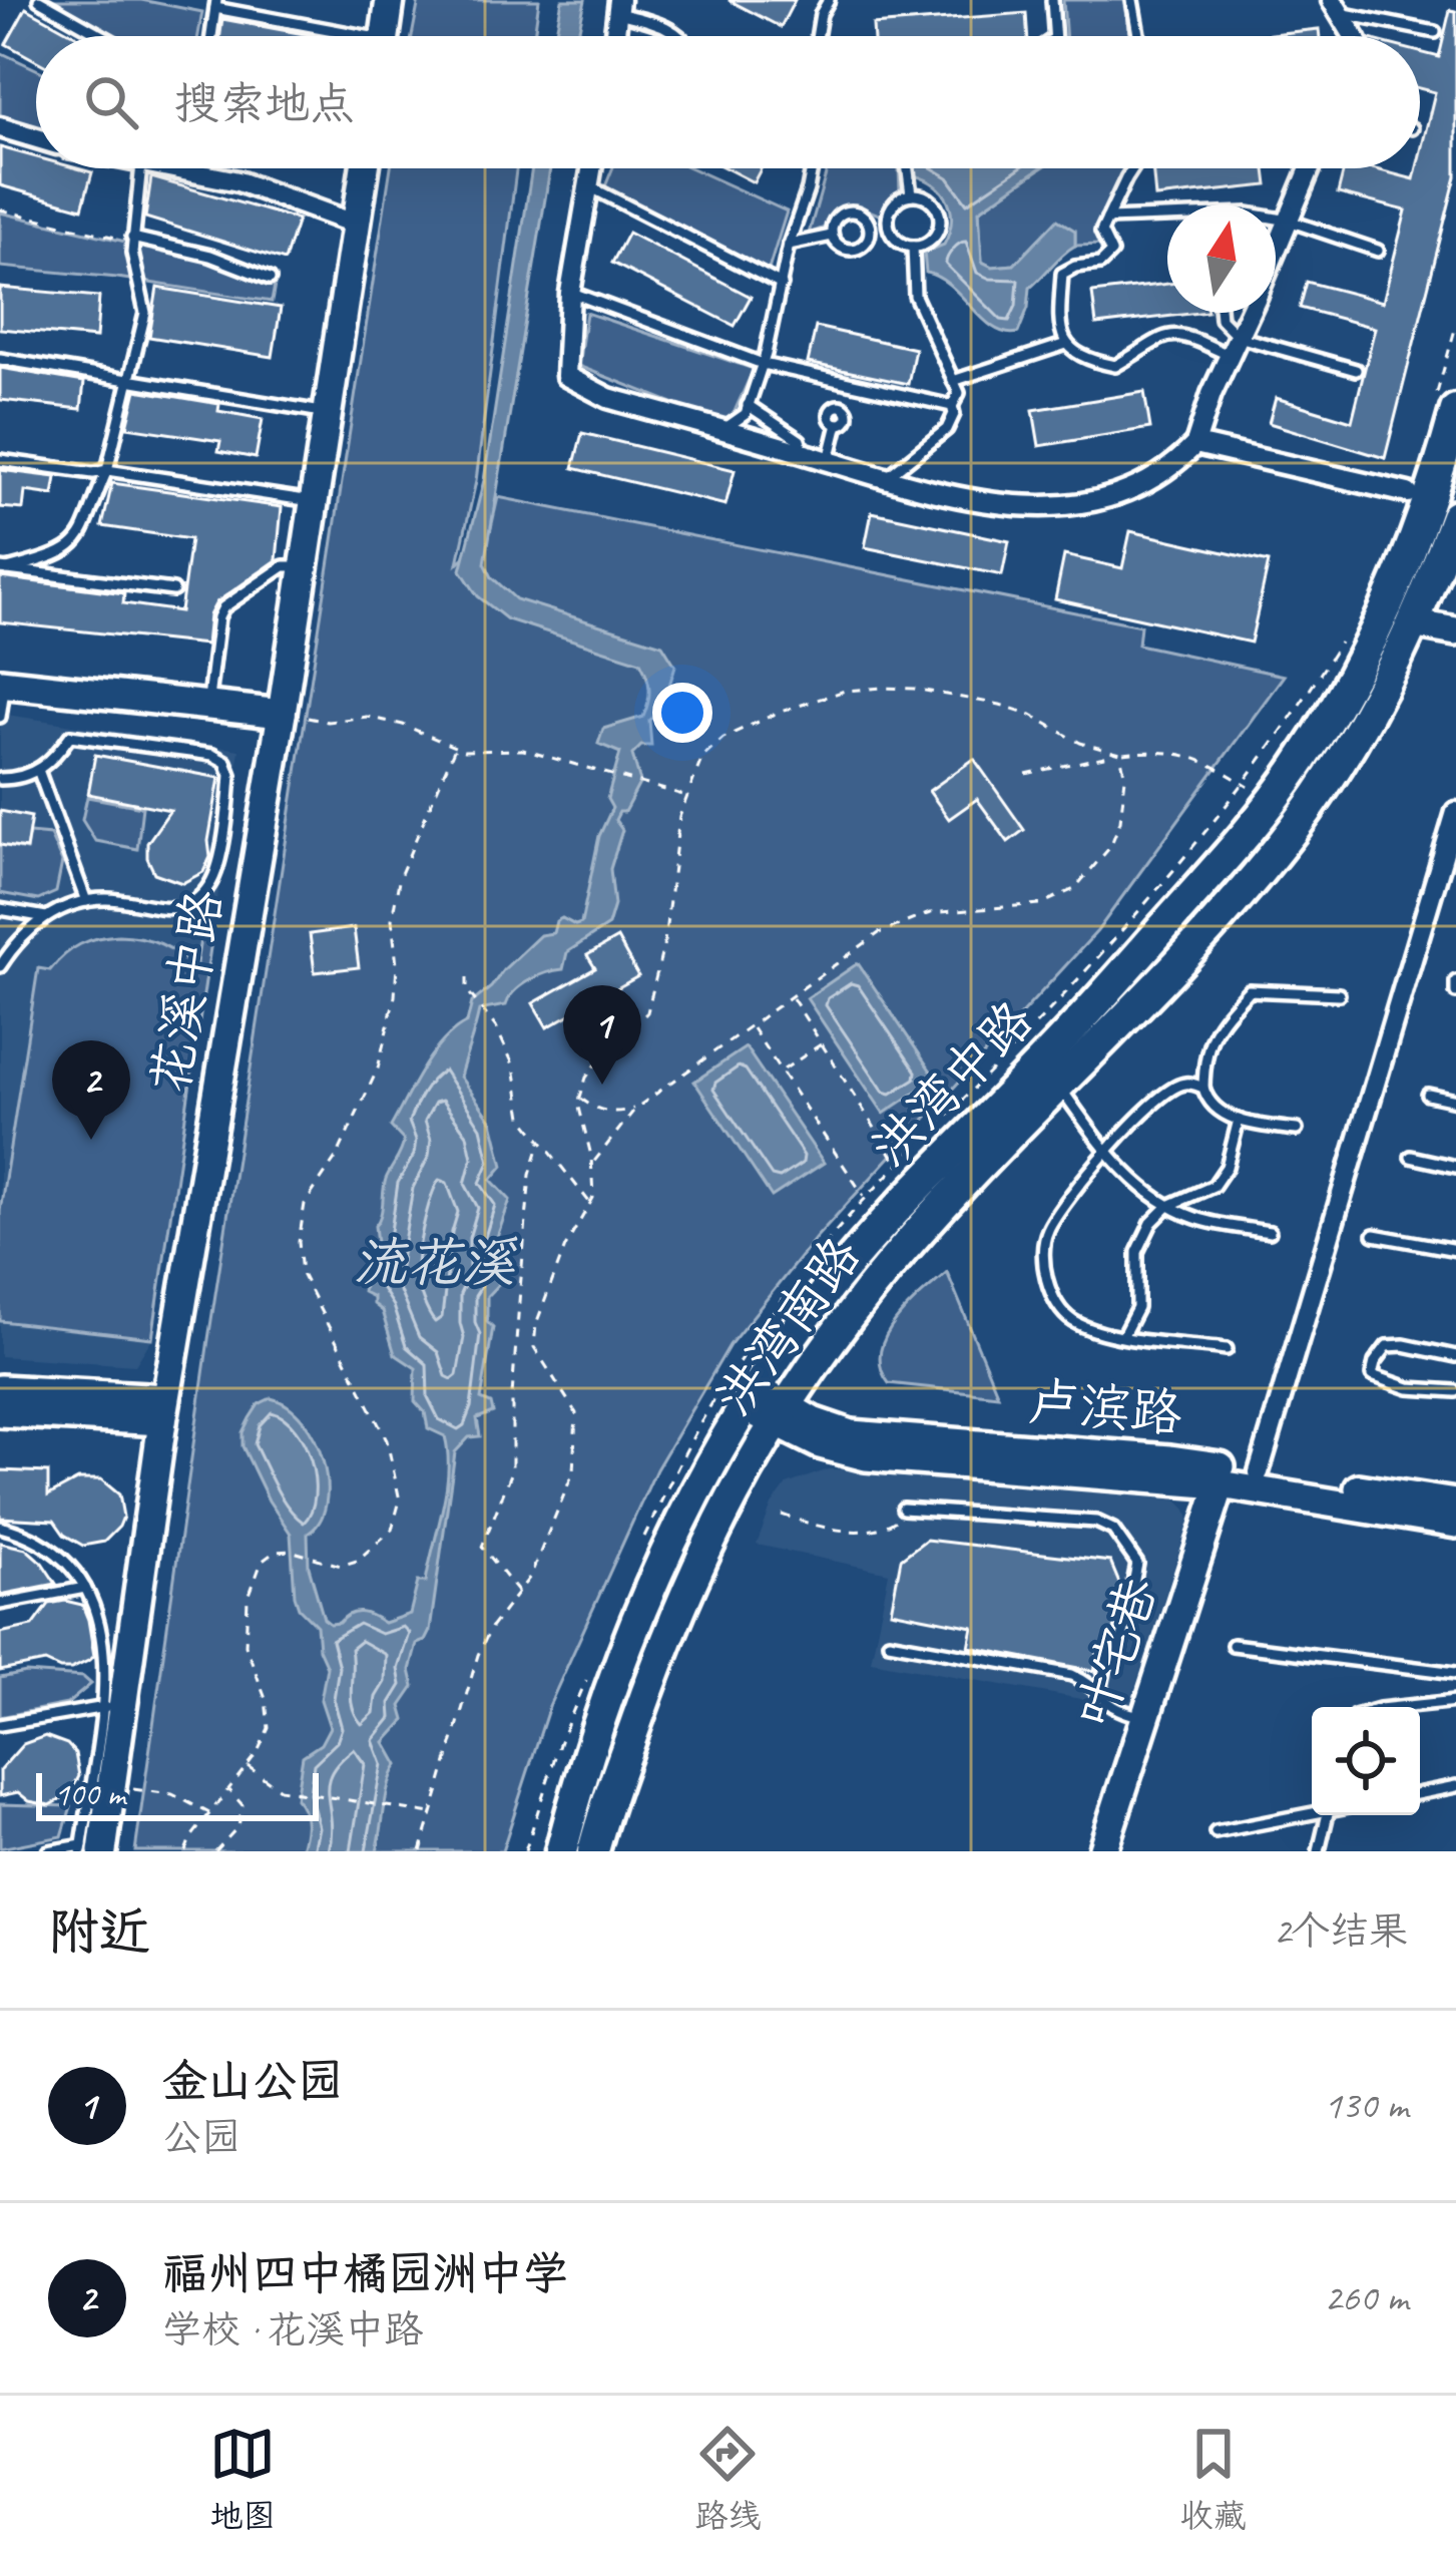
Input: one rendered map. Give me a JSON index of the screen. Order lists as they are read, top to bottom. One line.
{"streets":{"main road":["洪湾中路","洪湾南路"],"street":["花溪中路","卢滨路","叶宅巷"]},"crossings":[["洪湾南路","卢滨路"]],"water":["流花溪"],"scale_bar":"100 m","north":"top","page":{"search":"搜索地点","pins":["1","2"],"scale":"100 m","heading":["附近","2个结果"],"list":[{"mark":"1","name":"金山公园","note":"公园","value":"130 m"},{"mark":"2","name":"福州四中橘园洲中学","note":"学校 · 花溪中路","value":"260 m"}],"nav":["地图","路线","收藏"]}}
